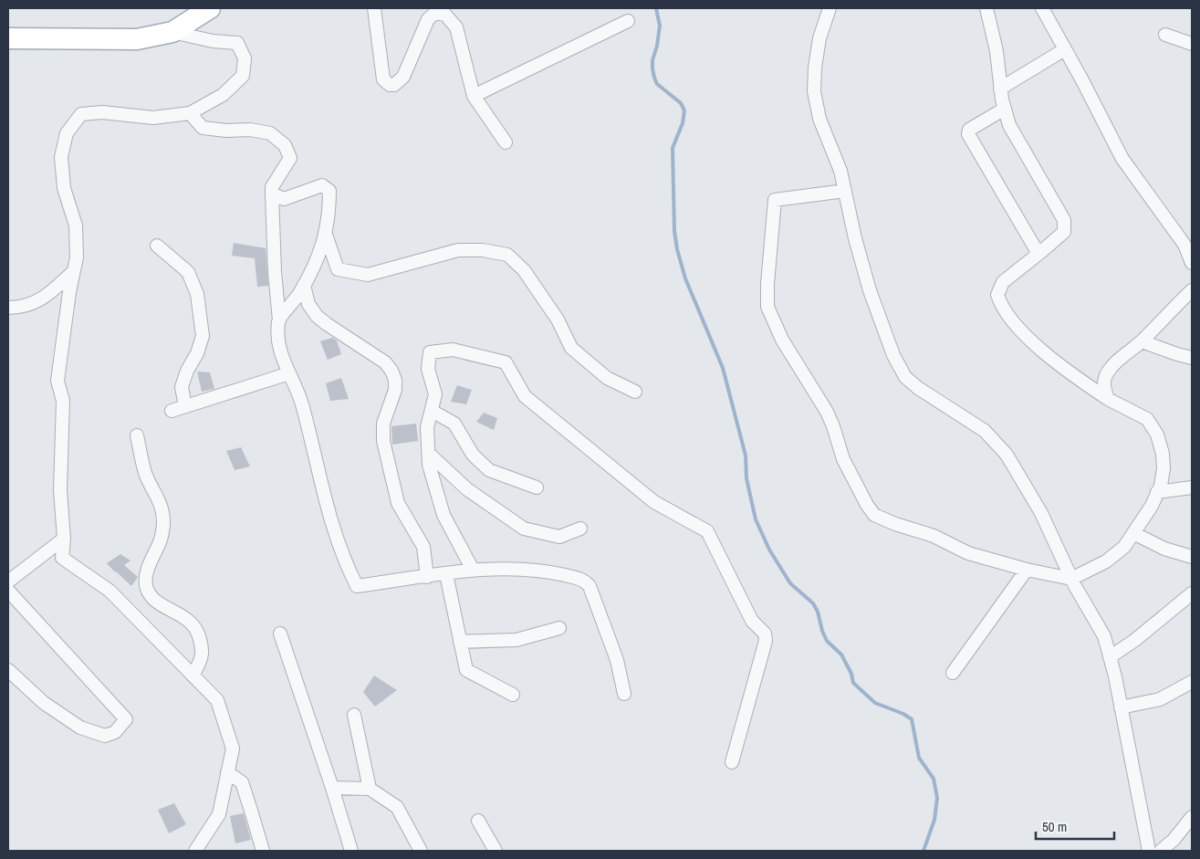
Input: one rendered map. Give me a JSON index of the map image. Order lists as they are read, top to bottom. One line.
{"scale_bar":"50 m"}
